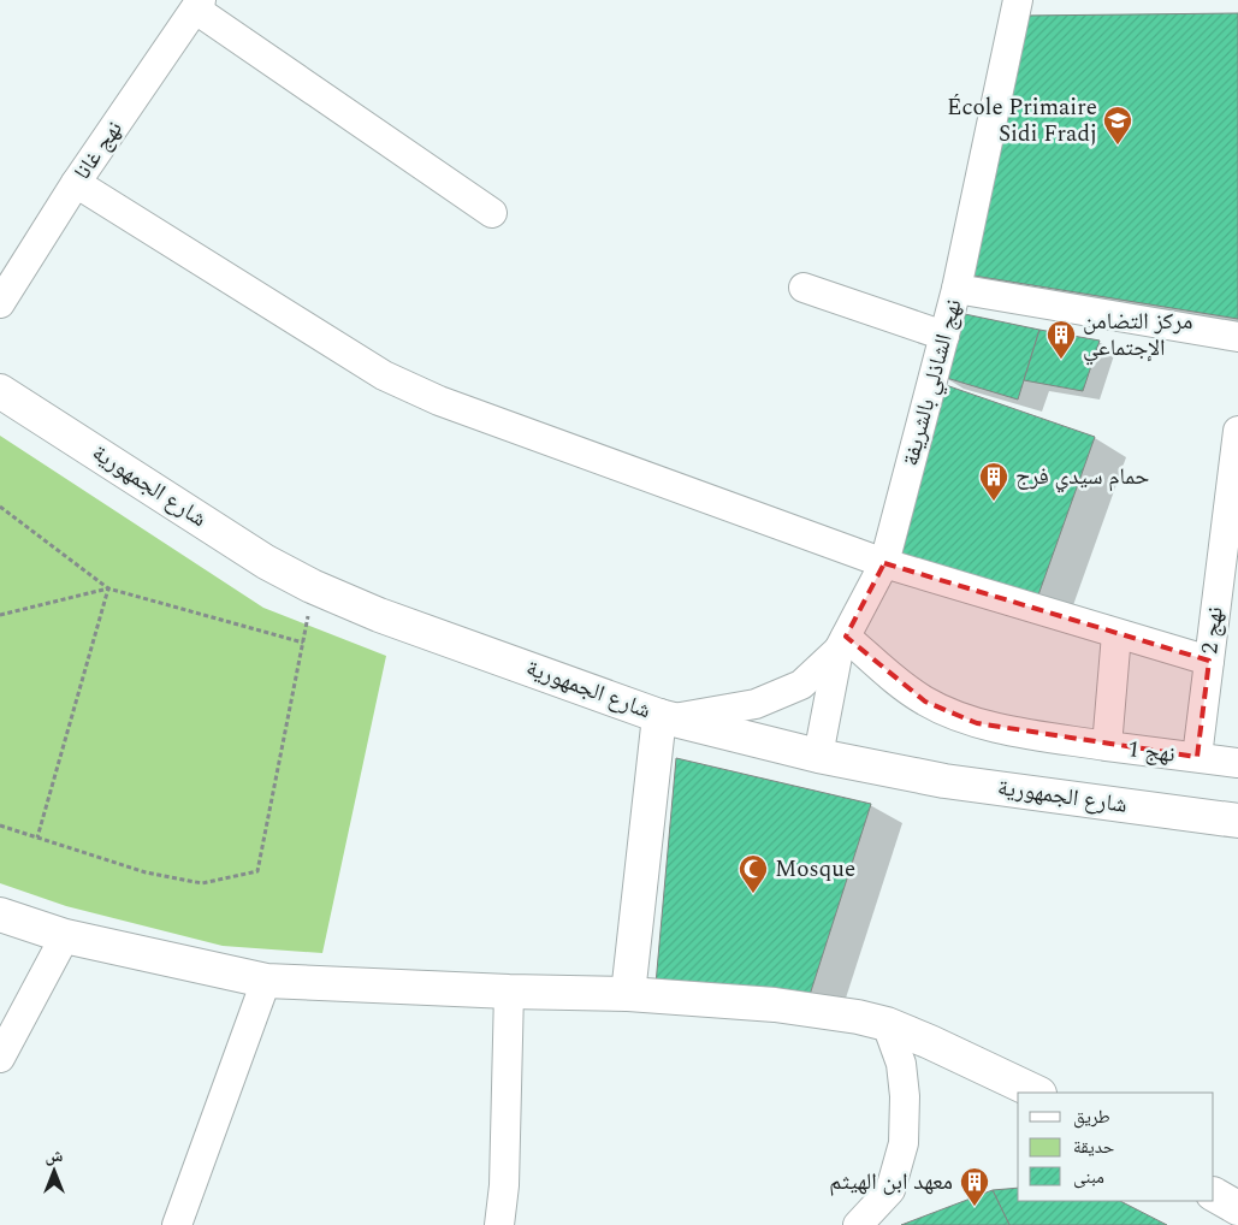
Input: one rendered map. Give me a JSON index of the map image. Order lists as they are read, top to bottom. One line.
{"streets":{"street":["نهج غانا","نهج الشاذلي بالشريفة","شارع الجمهورية","نهج 2","نهج 1"]},"crossings":[["نهج الشاذلي بالشريفة","شارع الجمهورية"],["نهج 2","نهج 1"]],"places":{"school or university":["École Primaire Sidi Fradj"],"building":["مركز التضامن الإجتماعي","حمام سيدي فرج","معهد ابن الهيثم"],"mosque":["Mosque"]},"legend":["طريق","حديقة","مبنى"],"north":"top"}
